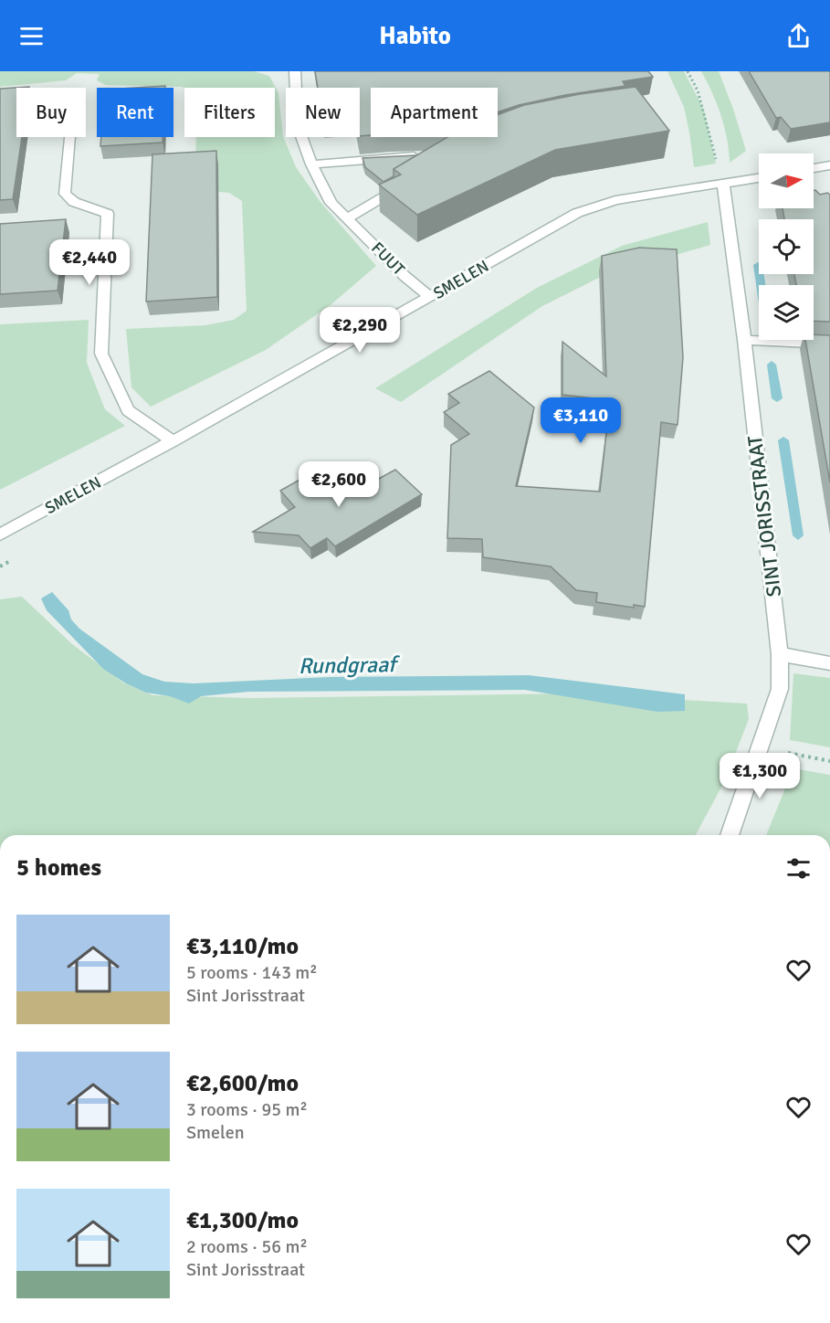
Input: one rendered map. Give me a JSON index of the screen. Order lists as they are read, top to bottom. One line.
{"streets":{"street":["FUUT","SMELEN","SINT JORISSTRAAT"]},"crossings":[["FUUT","SMELEN"],["SMELEN","SINT JORISSTRAAT"]],"water":["Rundgraaf"],"north":"right","page":{"header":"Habito","chip":["Buy","Rent","Filters","New","Apartment"],"price":["€2,440","€2,290","€3,110","€2,600","€1,300"],"heading":"5 homes","list":[{"name":"€3,110/mo","note":"5 rooms · 143 m² · Sint Jorisstraat"},{"name":"€2,600/mo","note":"3 rooms · 95 m² · Smelen"},{"name":"€1,300/mo","note":"2 rooms · 56 m² · Sint Jorisstraat"}]}}
